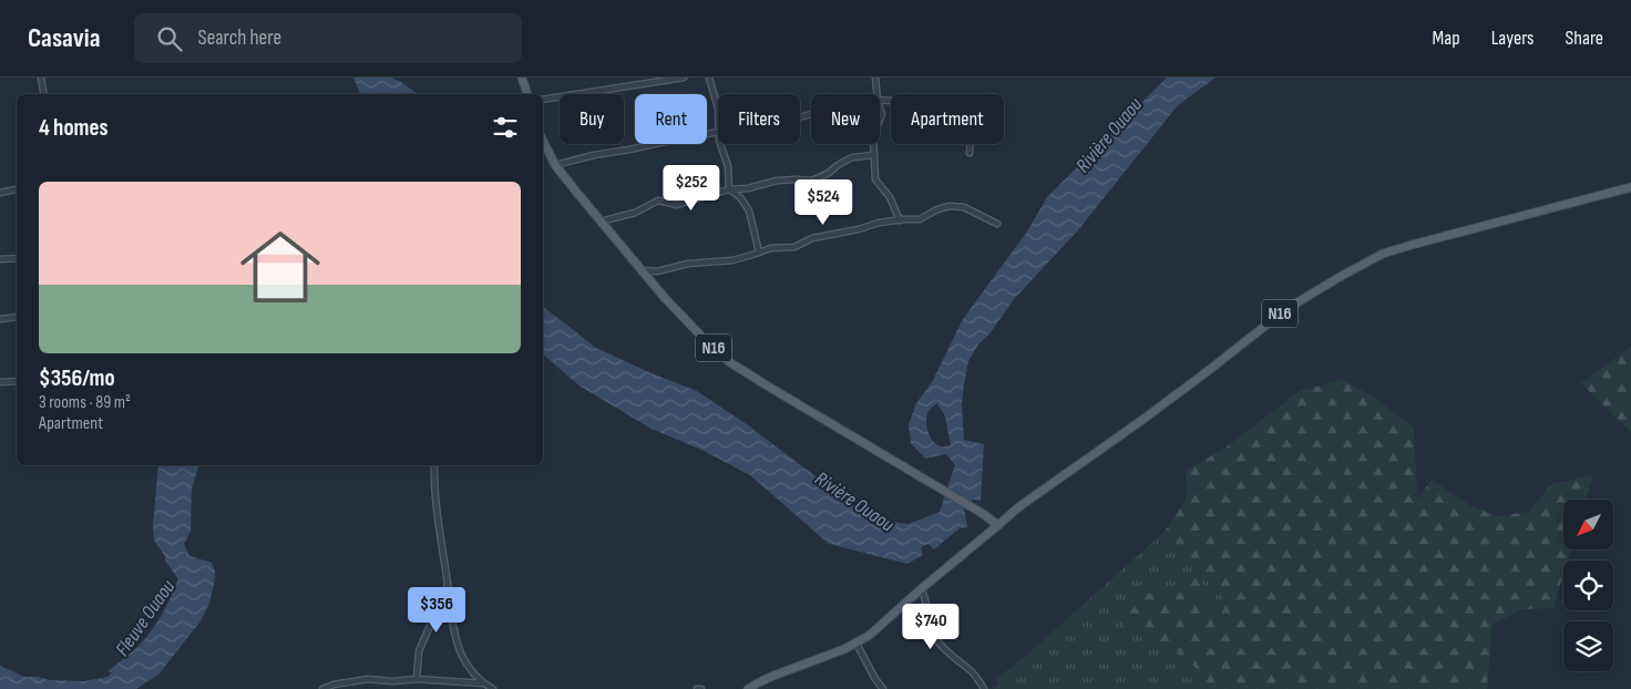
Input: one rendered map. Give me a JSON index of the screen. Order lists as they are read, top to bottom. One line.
{"streets":{"main road":["N16"]},"water":["Rivière Ouaou","Fleuve Ouaou"],"north":"bottom left","page":{"header":"Casavia","search":"Search here","nav":["Map","Layers","Share"],"chip":["Buy","Rent","Filters","New","Apartment"],"heading":"4 homes","list":[{"name":"$356/mo","note":"3 rooms · 89 m² · Apartment"}],"price":["$252","$524","$356","$740"]}}
